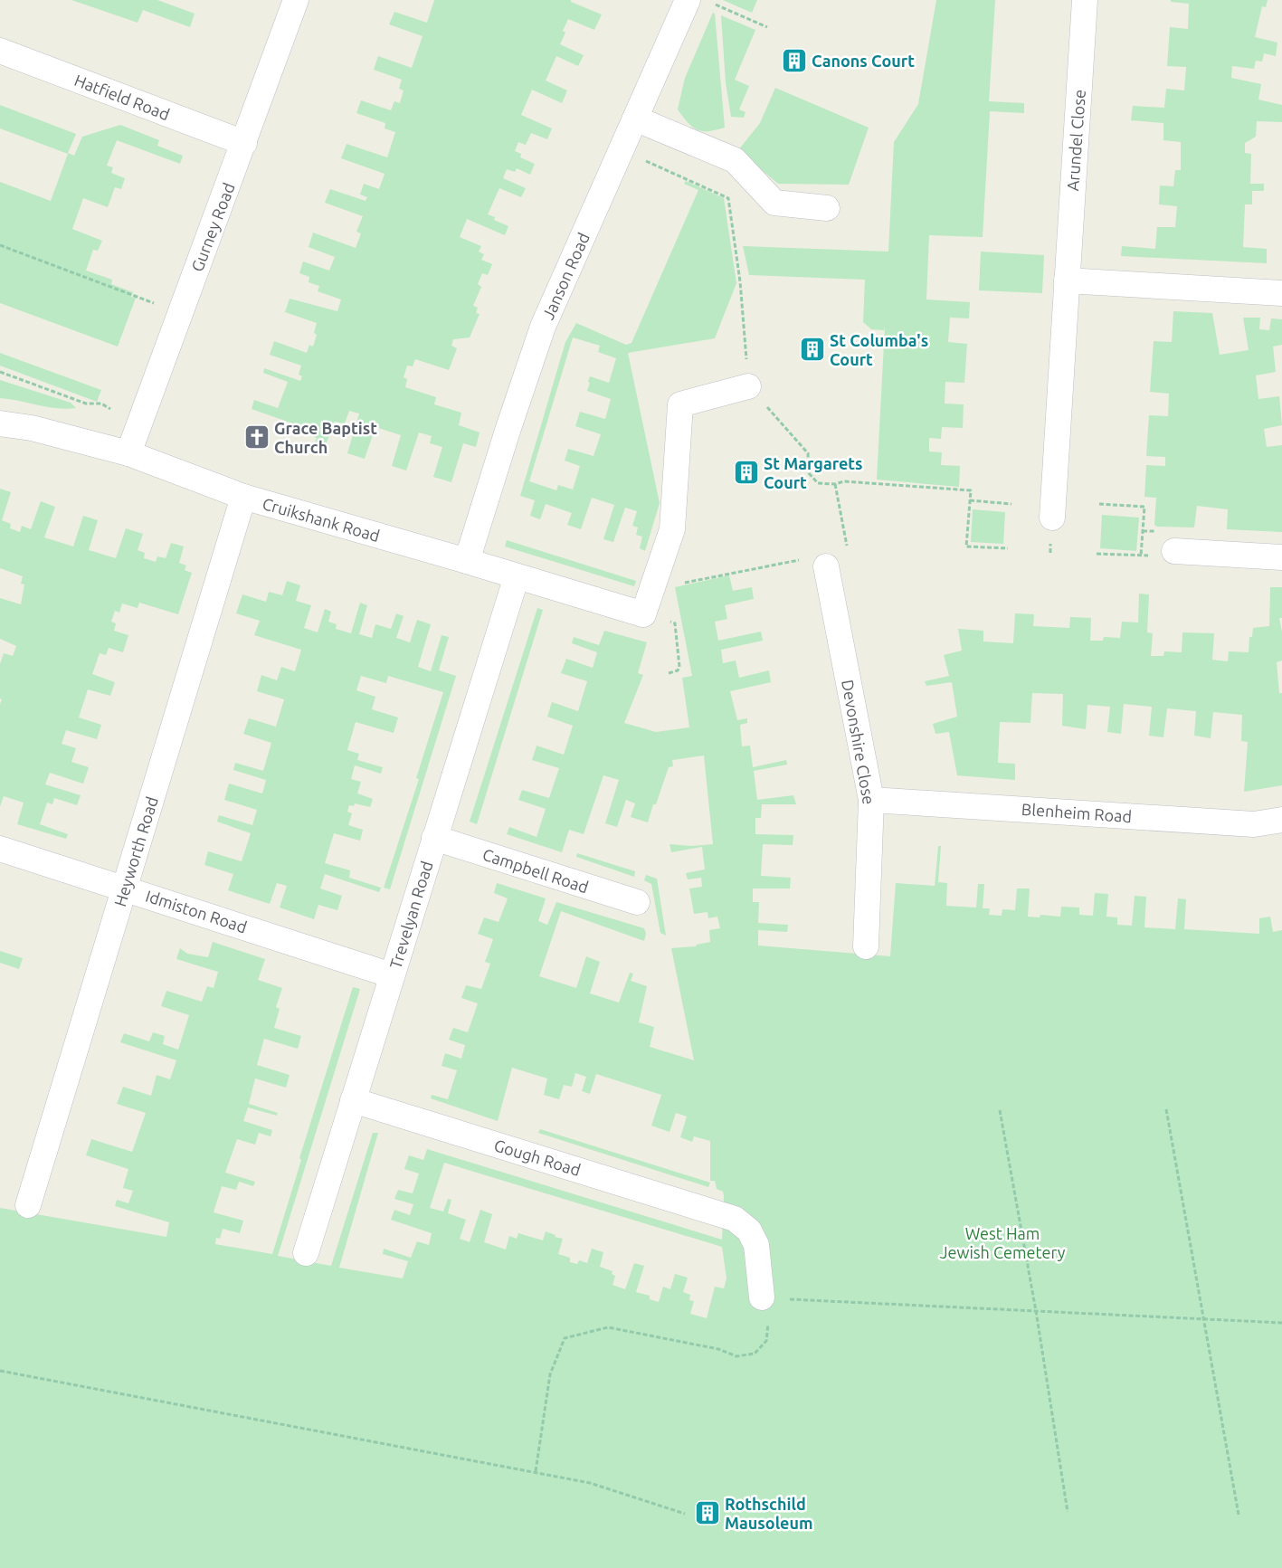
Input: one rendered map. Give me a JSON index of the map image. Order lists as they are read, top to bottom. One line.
{"streets":{"street":["Hatfield Road","Arundel Close","Gurney Road","Janson Road","Cruikshank Road","Devonshire Close","Blenheim Road","Heyworth Road","Campbell Road","Idmiston Road","Trevelyan Road","Gough Road"]},"crossings":[["Hatfield Road","Gurney Road"],["Gurney Road","Cruikshank Road"],["Janson Road","Cruikshank Road"],["Cruikshank Road","Heyworth Road"],["Cruikshank Road","Trevelyan Road"],["Devonshire Close","Blenheim Road"],["Heyworth Road","Idmiston Road"],["Campbell Road","Trevelyan Road"],["Idmiston Road","Trevelyan Road"],["Trevelyan Road","Gough Road"]],"parks":["West Ham Jewish Cemetery"],"places":{"building":["Canons Court","St Columba's Court","St Margarets Court","Rothschild Mausoleum"],"church":["Grace Baptist Church"]}}
